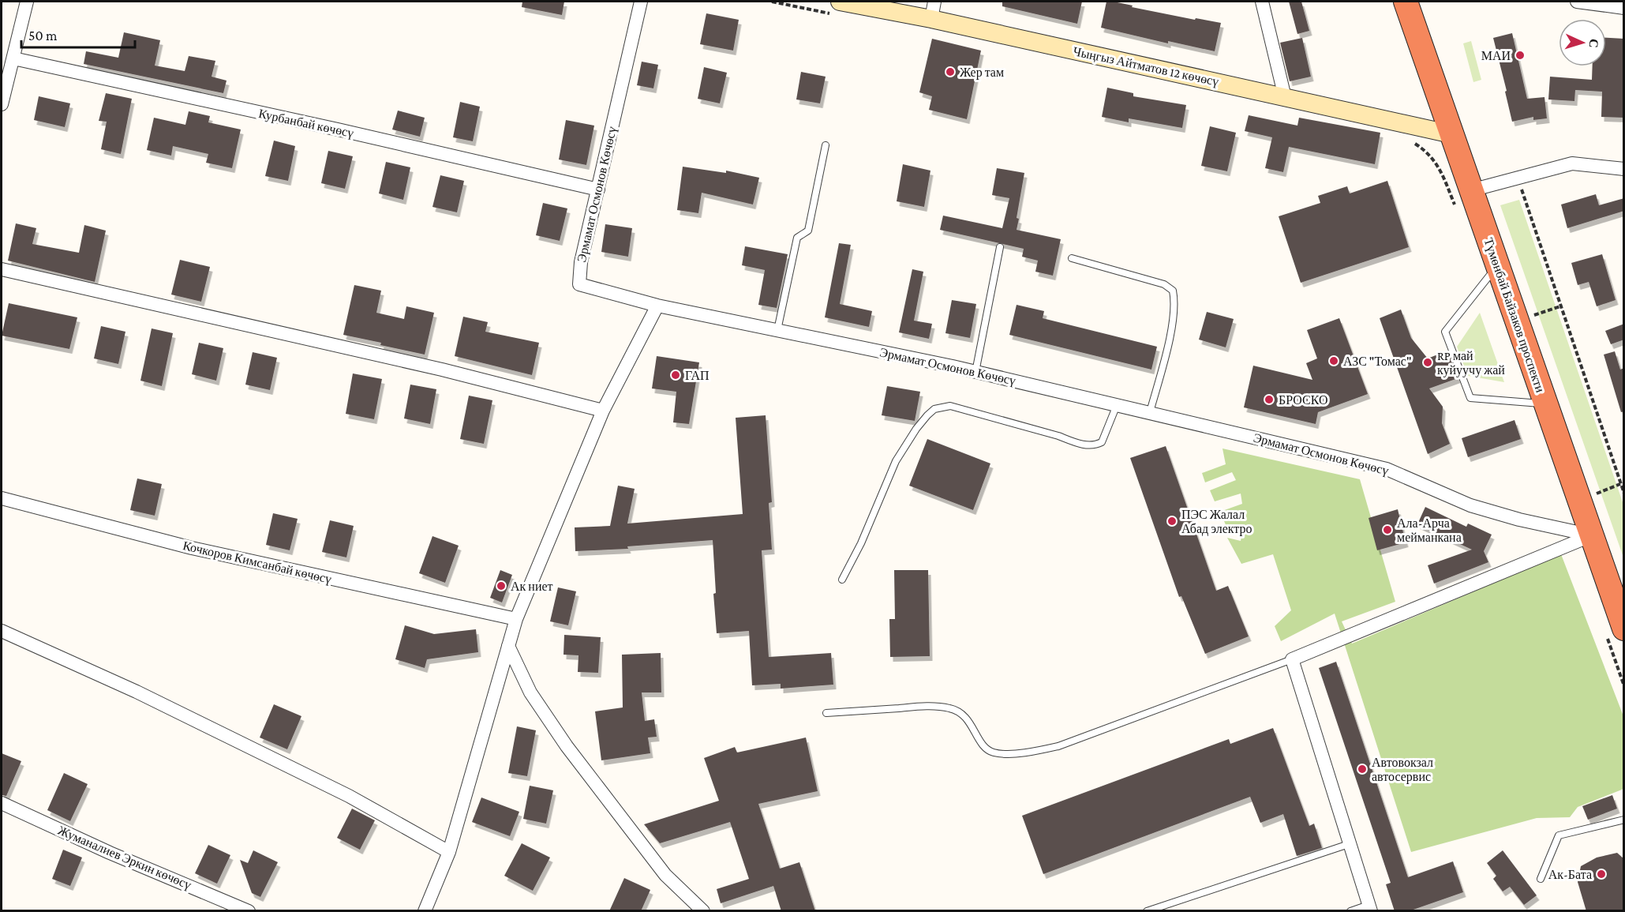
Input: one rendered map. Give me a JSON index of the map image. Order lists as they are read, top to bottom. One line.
{"streets":{"highway":["Түмөнбай Байзаков проспекти"],"main road":["Чыңгыз Айтматов 12 көчөсү"],"street":["Курбанбай көчөсү","Эрмамат Осмонов Көчөсү","Кочкоров Кимсанбай көчөсү","Жуманалиев Эркин көчөсү"]},"crossings":[["Чыңгыз Айтматов 12 көчөсү","Түмөнбай Байзаков проспекти"],["Курбанбай көчөсү","Эрмамат Осмонов Көчөсү"],["Эрмамат Осмонов Көчөсү","Түмөнбай Байзаков проспекти"]],"places":["МАИ","Жер там","АЗС \"Томас\"","RP май куйуучу жай","ГАП","БРОСКО","ПЭС Жалал Абад электро","Ала-Арча мейманкана","Ак ниет","Автовокзал автосервис","Ак-Бата"],"scale_bar":"50 m","north":"right"}
